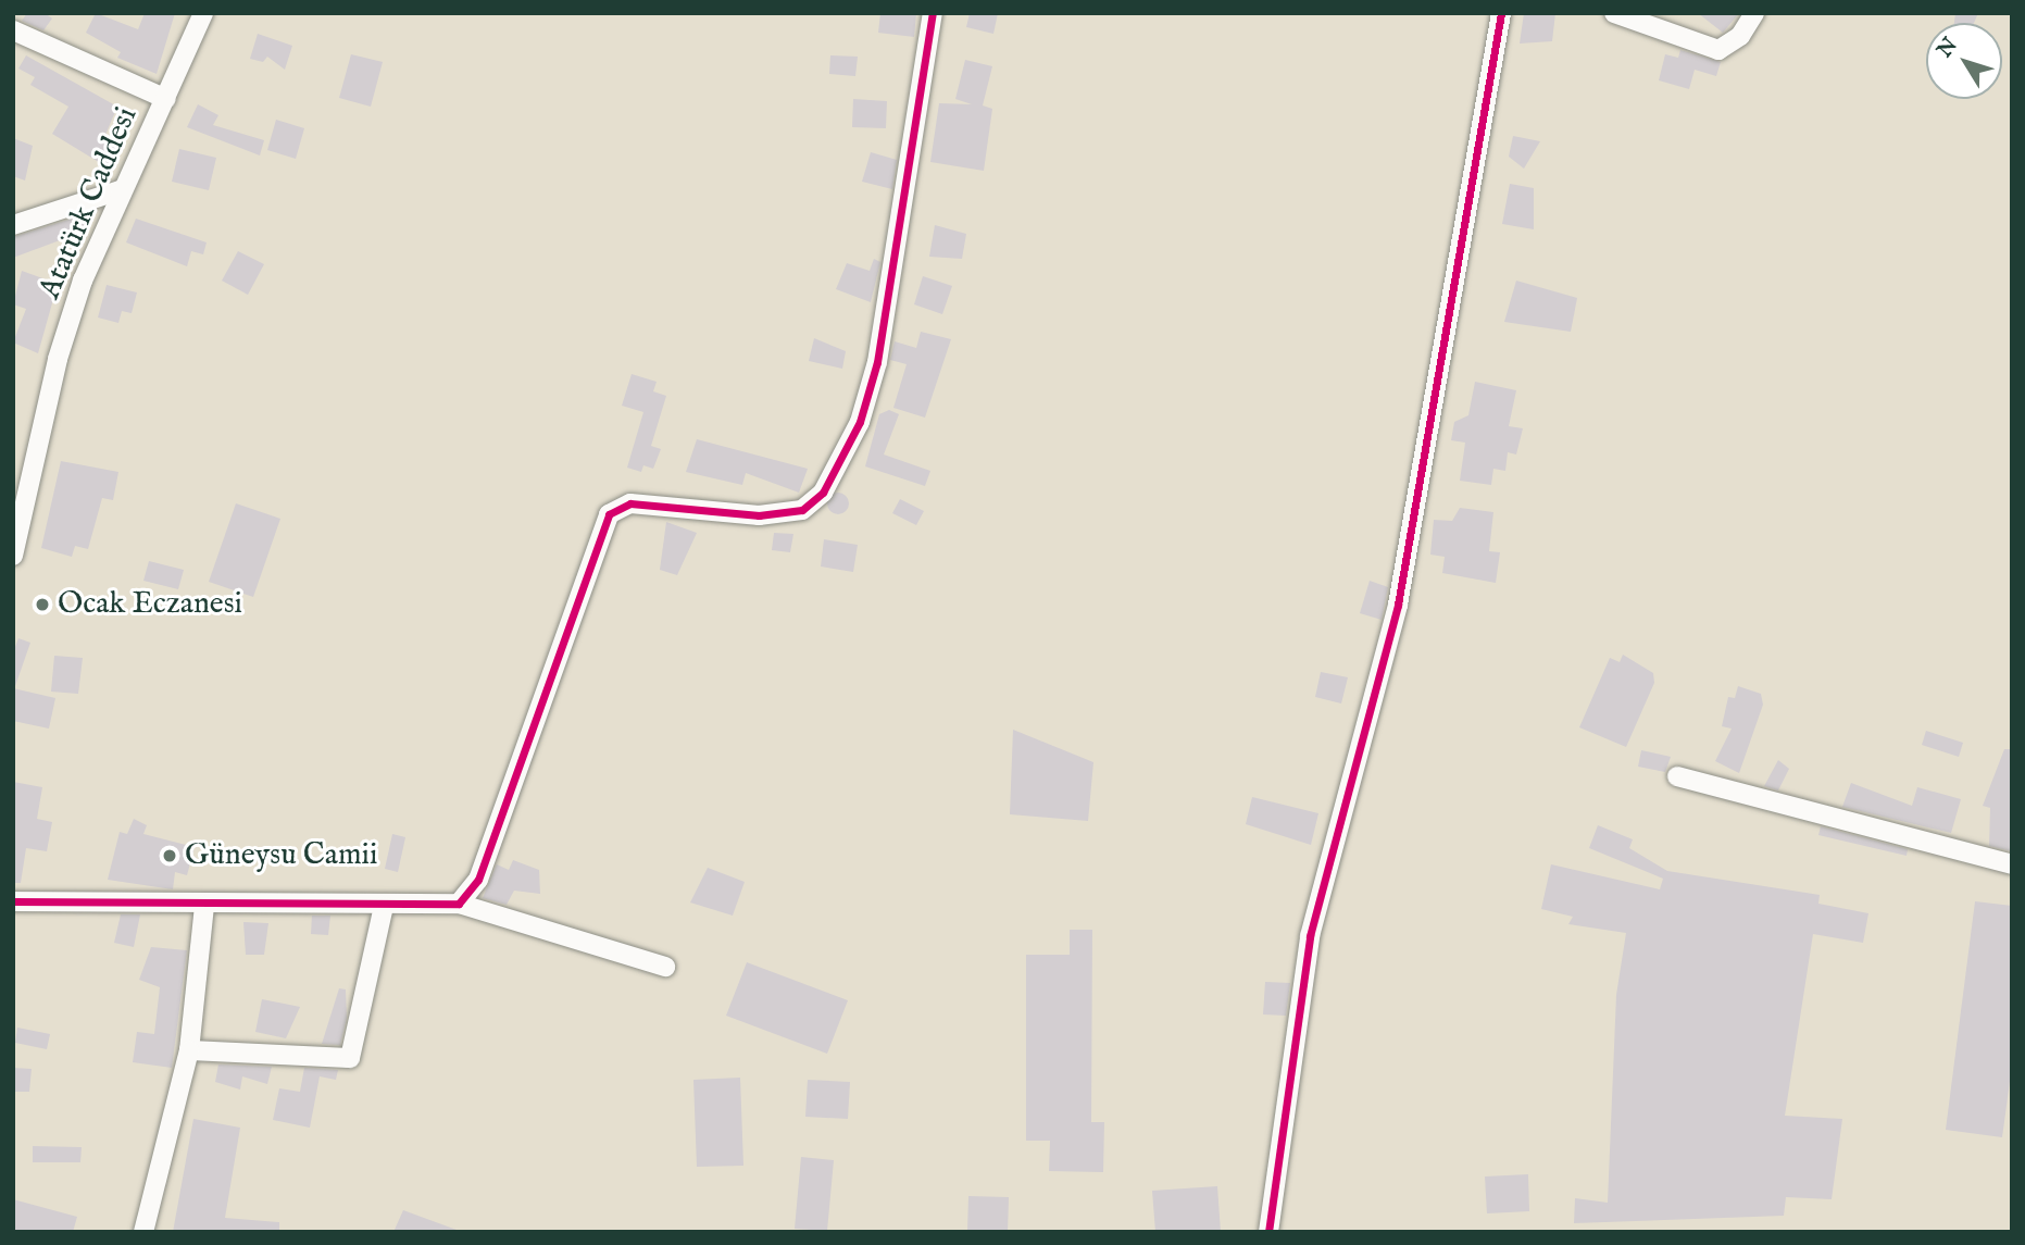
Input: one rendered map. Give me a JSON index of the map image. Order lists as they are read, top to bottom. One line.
{"streets":{"street":["Atatürk Caddesi"]},"places":["Ocak Eczanesi","Güneysu Camii"],"north":"top left"}
